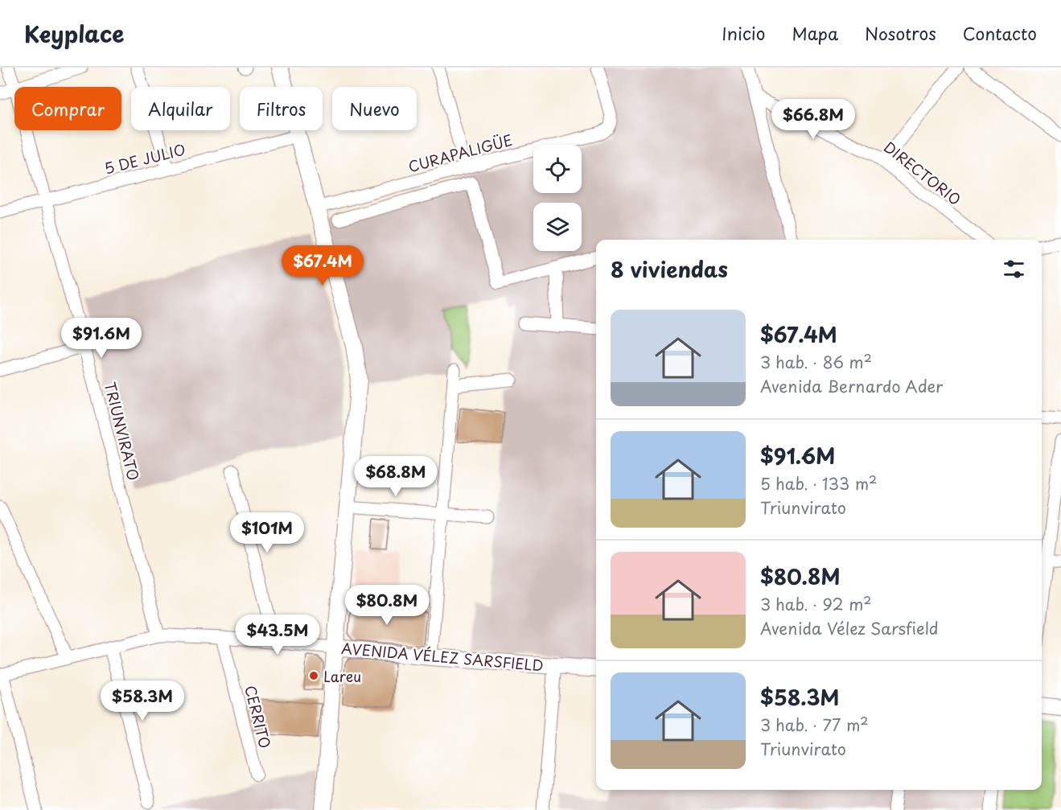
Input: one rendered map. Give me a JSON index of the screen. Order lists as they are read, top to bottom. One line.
{"streets":{"main road":["AVENIDA VÉLEZ SARSFIELD"],"street":["CURAPALIGÜE","5 DE JULIO","DIRECTORIO","TRIUNVIRATO","CERRITO"]},"crossings":[["5 DE JULIO","TRIUNVIRATO"],["TRIUNVIRATO","AVENIDA VÉLEZ SARSFIELD"],["AVENIDA VÉLEZ SARSFIELD","CERRITO"]],"places":["Lareu"],"page":{"header":"Keyplace","nav":["Inicio","Mapa","Nosotros","Contacto"],"chip":["Comprar","Alquilar","Filtros","Nuevo"],"price":["$66.8M","$67.4M","$91.6M","$68.8M","$101M","$80.8M","$43.5M","$58.3M"],"heading":"8 viviendas","list":[{"name":"$67.4M","note":"3 hab. · 86 m² · Avenida Bernardo Ader"},{"name":"$91.6M","note":"5 hab. · 133 m² · Triunvirato"},{"name":"$80.8M","note":"3 hab. · 92 m² · Avenida Vélez Sarsfield"},{"name":"$58.3M","note":"3 hab. · 77 m² · Triunvirato"}]}}
